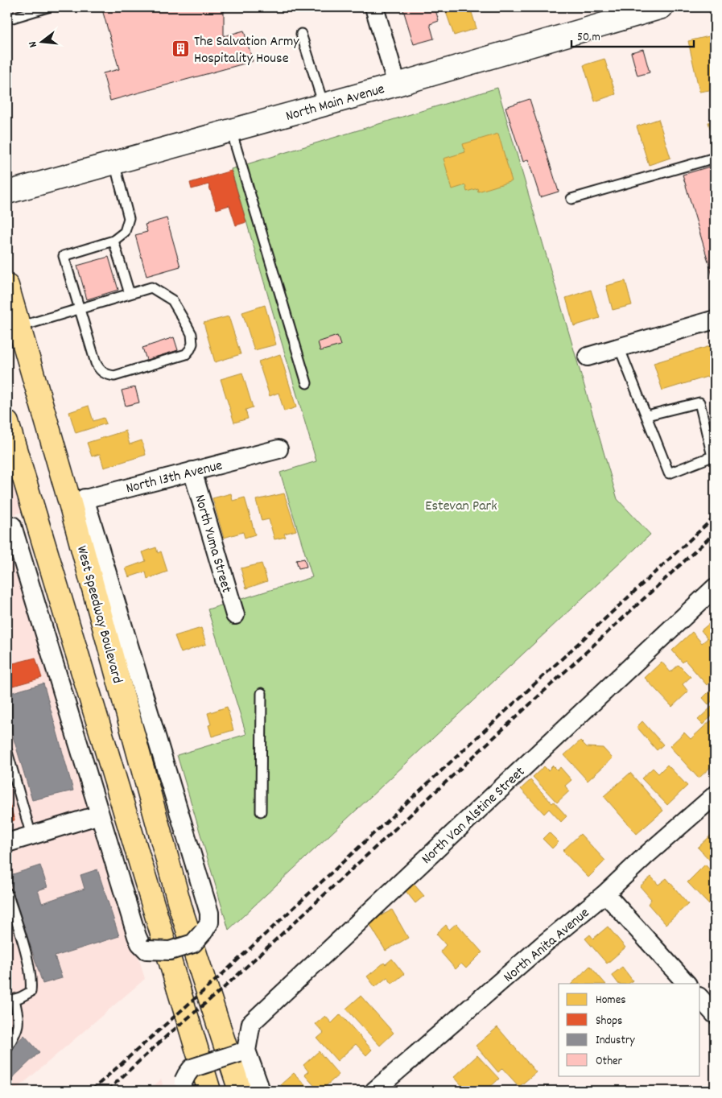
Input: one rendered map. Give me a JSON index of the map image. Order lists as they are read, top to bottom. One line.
{"streets":{"main road":["North Main Avenue","West Speedway Boulevard"],"street":["North 13th Avenue","North Yuma Street","North Van Alstine Street","North Anita Avenue"]},"crossings":[["North 13th Avenue","North Yuma Street"],["North 13th Avenue","West Speedway Boulevard"]],"parks":["Estevan Park"],"places":{"building":["The Salvation Army Hospitality House"]},"legend":["Homes","Shops","Industry","Other"],"scale_bar":"50 m","north":"left"}
